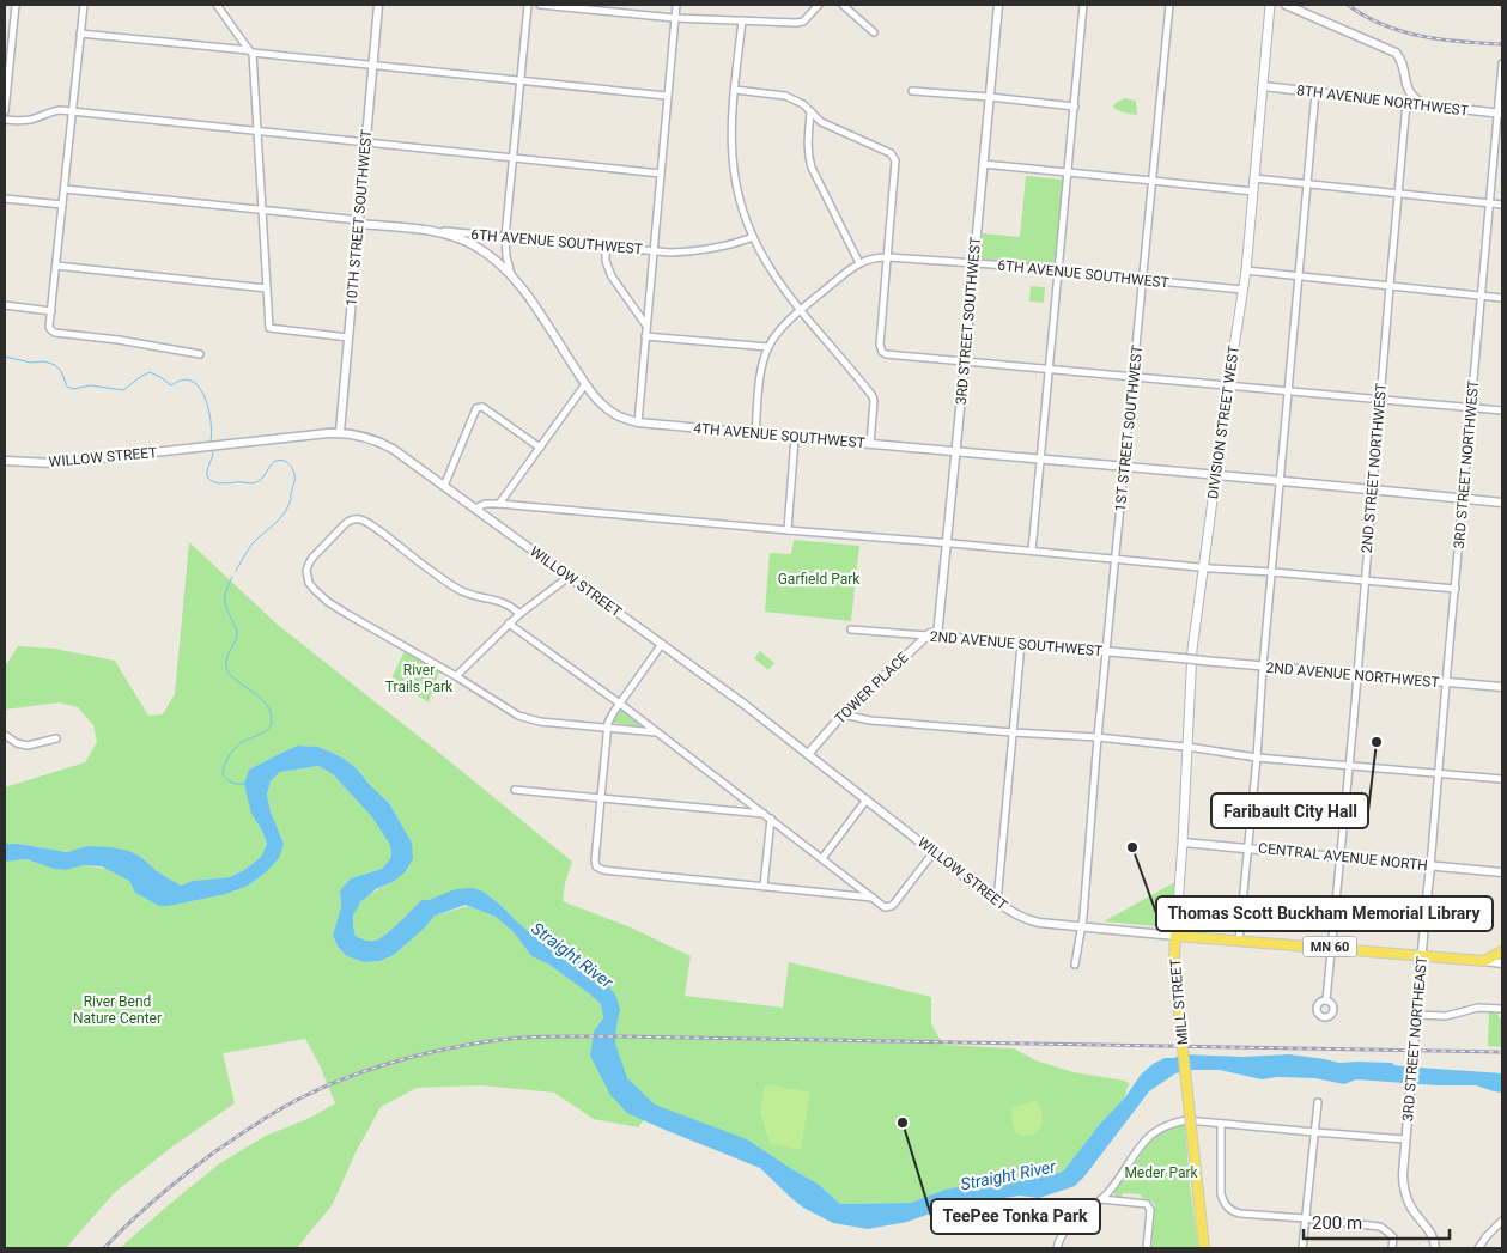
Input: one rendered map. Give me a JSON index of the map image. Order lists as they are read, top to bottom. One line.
{"streets":{"main road":["DIVISION STREET WEST","MN 60","MILL STREET"],"street":["8TH AVENUE NORTHWEST","10TH STREET SOUTHWEST","6TH AVENUE SOUTHWEST","3RD STREET SOUTHWEST","1ST STREET SOUTHWEST","4TH AVENUE SOUTHWEST","WILLOW STREET","3RD STREET NORTHWEST","2ND STREET NORTHWEST","2ND AVENUE SOUTHWEST","2ND AVENUE NORTHWEST","TOWER PLACE","CENTRAL AVENUE NORTH","3RD STREET NORTHEAST"]},"crossings":[["8TH AVENUE NORTHWEST","DIVISION STREET WEST"],["8TH AVENUE NORTHWEST","3RD STREET NORTHWEST"],["8TH AVENUE NORTHWEST","2ND STREET NORTHWEST"],["10TH STREET SOUTHWEST","6TH AVENUE SOUTHWEST"],["10TH STREET SOUTHWEST","WILLOW STREET"],["6TH AVENUE SOUTHWEST","3RD STREET SOUTHWEST"],["6TH AVENUE SOUTHWEST","DIVISION STREET WEST"],["6TH AVENUE SOUTHWEST","1ST STREET SOUTHWEST"],["6TH AVENUE SOUTHWEST","4TH AVENUE SOUTHWEST"],["3RD STREET SOUTHWEST","4TH AVENUE SOUTHWEST"],["3RD STREET SOUTHWEST","2ND AVENUE SOUTHWEST"],["3RD STREET SOUTHWEST","TOWER PLACE"],["DIVISION STREET WEST","4TH AVENUE SOUTHWEST"],["DIVISION STREET WEST","WILLOW STREET"],["DIVISION STREET WEST","CENTRAL AVENUE NORTH"],["DIVISION STREET WEST","MN 60"],["DIVISION STREET WEST","MILL STREET"],["1ST STREET SOUTHWEST","4TH AVENUE SOUTHWEST"],["1ST STREET SOUTHWEST","WILLOW STREET"],["1ST STREET SOUTHWEST","2ND AVENUE SOUTHWEST"],["4TH AVENUE SOUTHWEST","3RD STREET NORTHWEST"],["4TH AVENUE SOUTHWEST","2ND STREET NORTHWEST"],["WILLOW STREET","TOWER PLACE"],["WILLOW STREET","MN 60"],["WILLOW STREET","MILL STREET"],["3RD STREET NORTHWEST","2ND AVENUE NORTHWEST"],["3RD STREET NORTHWEST","CENTRAL AVENUE NORTH"],["3RD STREET NORTHWEST","3RD STREET NORTHEAST"],["2ND STREET NORTHWEST","2ND AVENUE NORTHWEST"],["2ND STREET NORTHWEST","CENTRAL AVENUE NORTH"],["2ND STREET NORTHWEST","MN 60"],["2ND AVENUE SOUTHWEST","2ND AVENUE NORTHWEST"],["2ND AVENUE SOUTHWEST","TOWER PLACE"],["CENTRAL AVENUE NORTH","3RD STREET NORTHEAST"],["MN 60","MILL STREET"],["MN 60","3RD STREET NORTHEAST"]],"water":["Straight River"],"parks":["Garfield Park","River Trails Park","River Bend Nature Center","Meder Park"],"places":["Faribault City Hall","Thomas Scott Buckham Memorial Library","TeePee Tonka Park"],"scale_bar":"200 m"}
